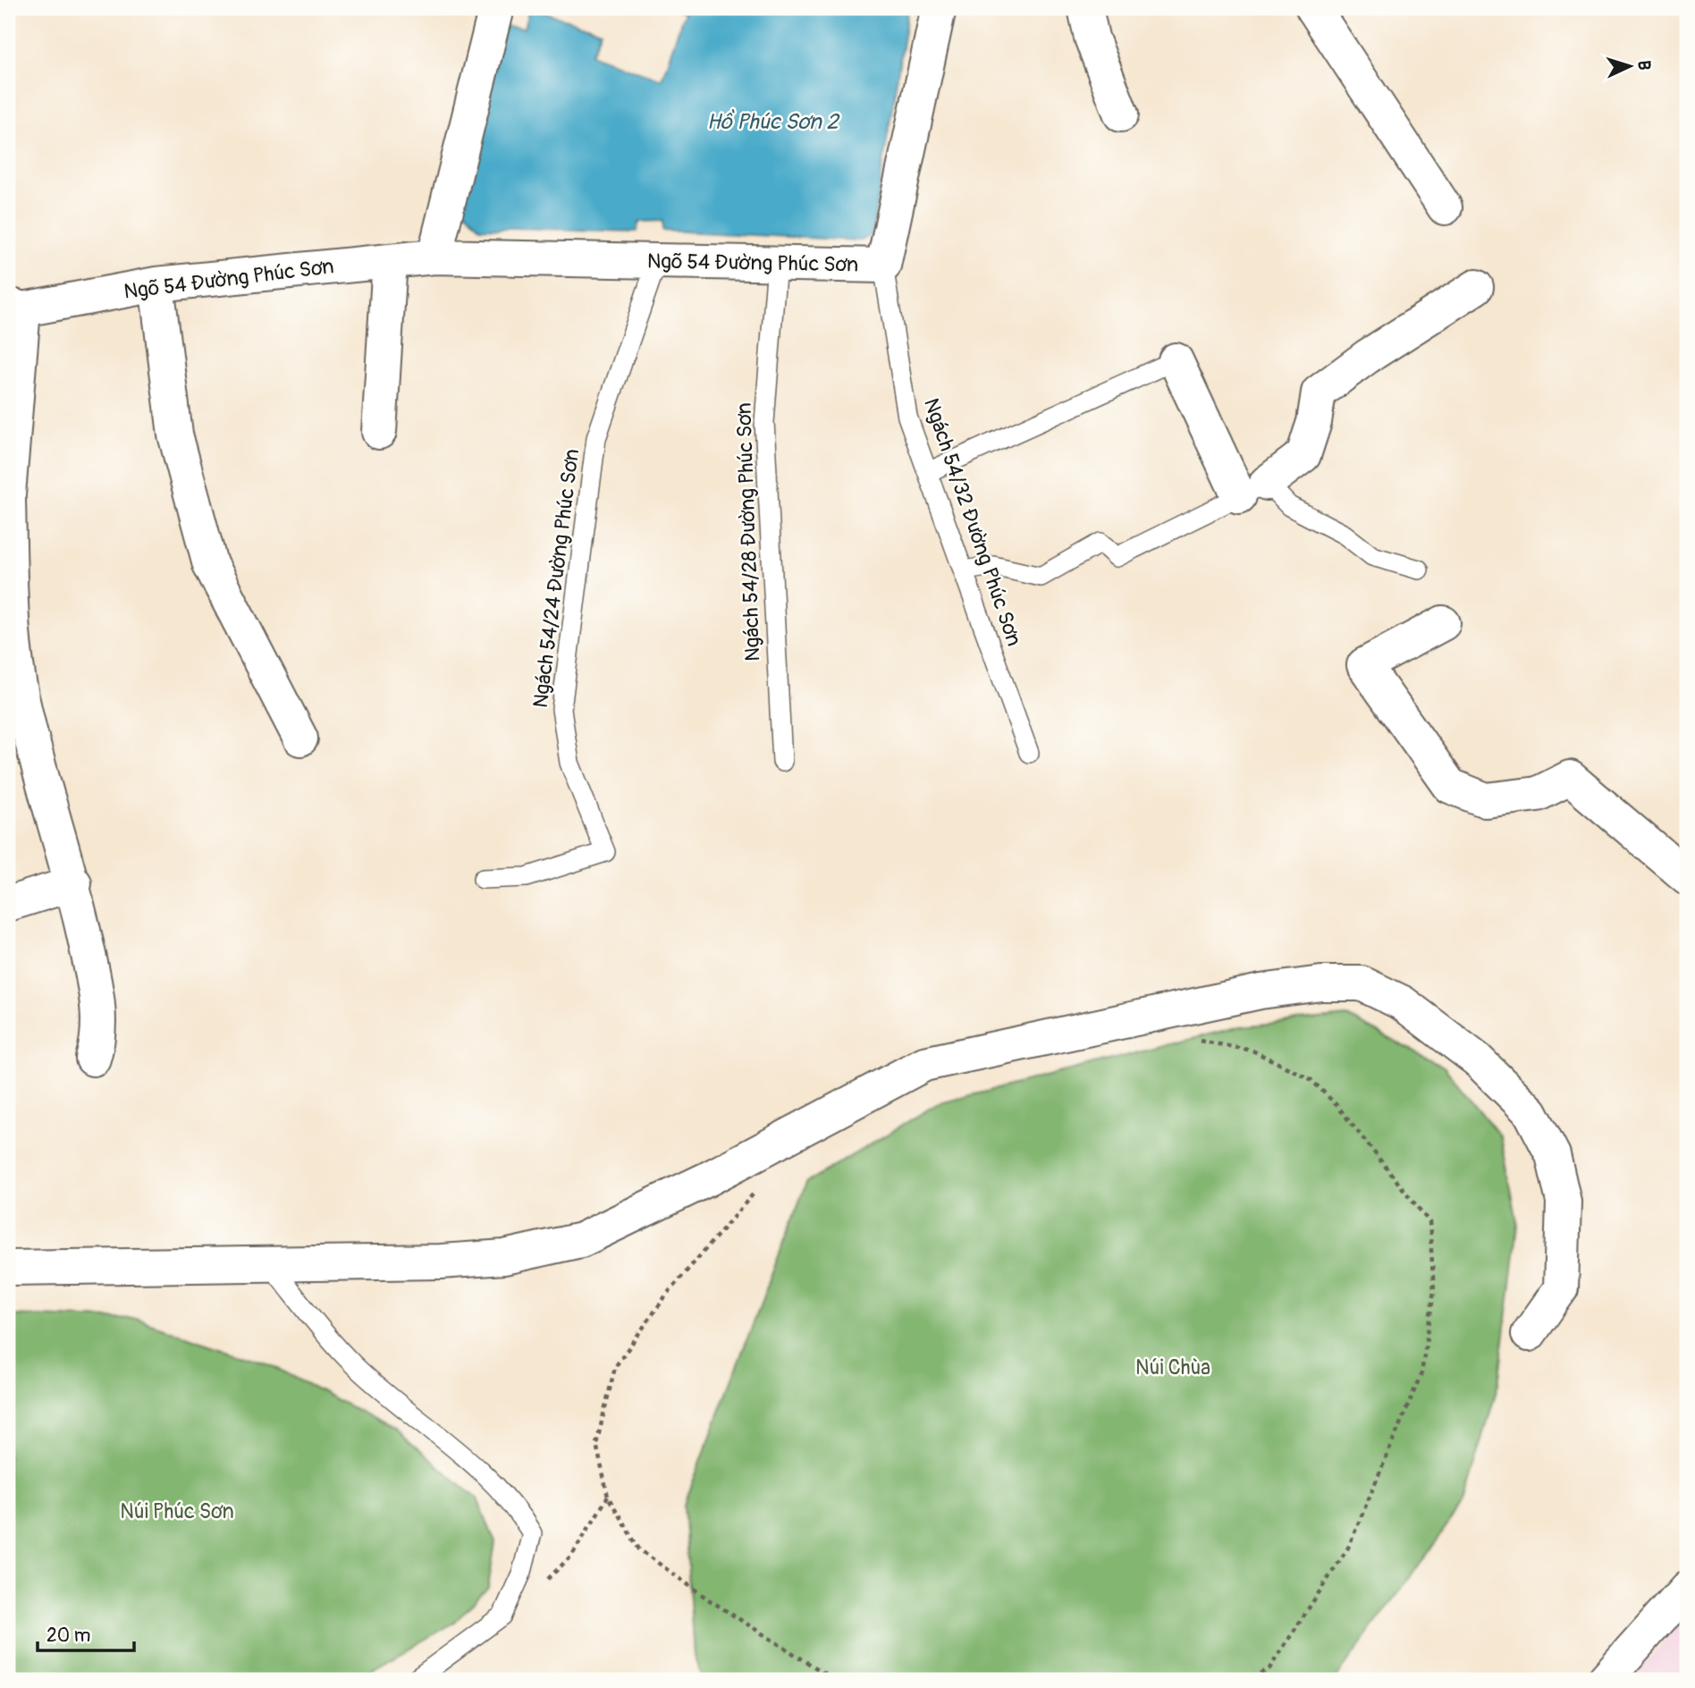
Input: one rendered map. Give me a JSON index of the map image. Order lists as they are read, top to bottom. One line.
{"streets":{"street":["Ngõ 54 Đường Phúc Sơn"],"lane":["Ngách 54/32 Đường Phúc Sơn","Ngách 54/28 Đường Phúc Sơn","Ngách 54/24 Đường Phúc Sơn"]},"crossings":[["Ngõ 54 Đường Phúc Sơn","Ngách 54/32 Đường Phúc Sơn"],["Ngõ 54 Đường Phúc Sơn","Ngách 54/28 Đường Phúc Sơn"],["Ngõ 54 Đường Phúc Sơn","Ngách 54/24 Đường Phúc Sơn"]],"water":["Hồ Phúc Sơn 2"],"parks":["Núi Chùa","Núi Phúc Sơn"],"scale_bar":"20 m","north":"right"}
